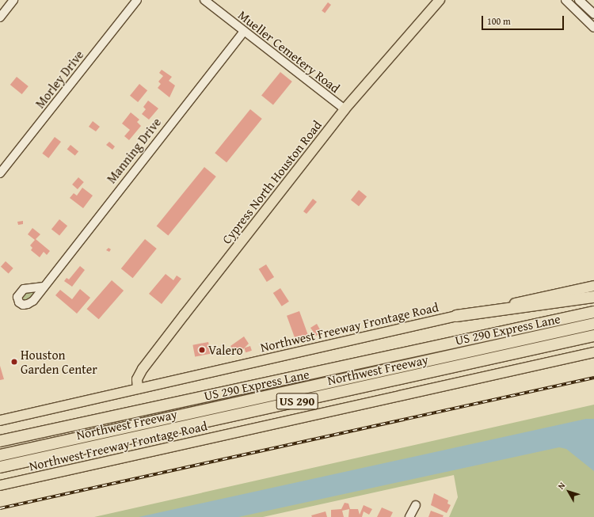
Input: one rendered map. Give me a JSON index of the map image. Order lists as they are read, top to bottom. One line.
{"streets":{"highway":["US 290 Express Lane","Northwest Freeway","US 290"],"main road":["Cypress North Houston Road","Northwest Freeway Frontage Road"],"street":["Mueller Cemetery Road","Morley Drive","Manning Drive"]},"crossings":[["Mueller Cemetery Road","Manning Drive"],["Mueller Cemetery Road","Cypress North Houston Road"],["Cypress North Houston Road","Northwest Freeway Frontage Road"]],"places":["Valero","Houston Garden Center"],"scale_bar":"100 m","north":"top left"}
